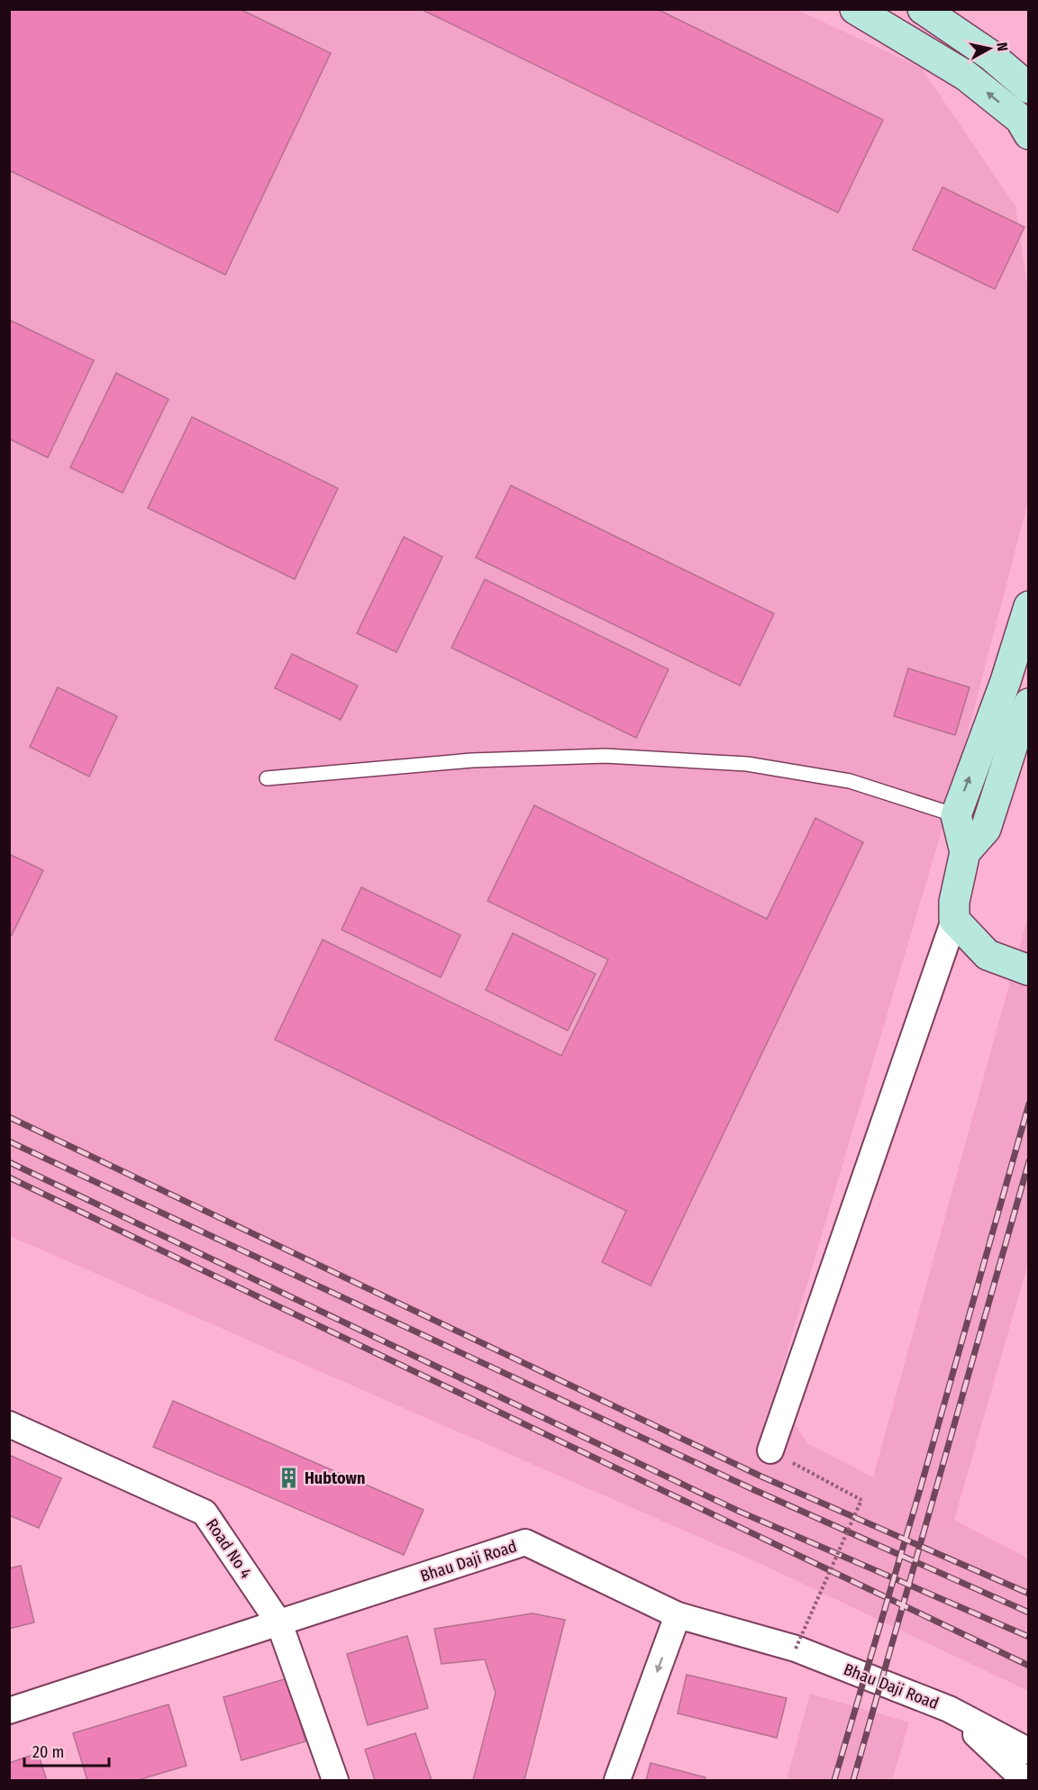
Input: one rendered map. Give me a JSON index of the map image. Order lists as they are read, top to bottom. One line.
{"streets":{"street":["Road No 4","Bhau Daji Road"]},"crossings":[["Road No 4","Bhau Daji Road"]],"places":{"building":["Hubtown"]},"scale_bar":"20 m","north":"right"}
